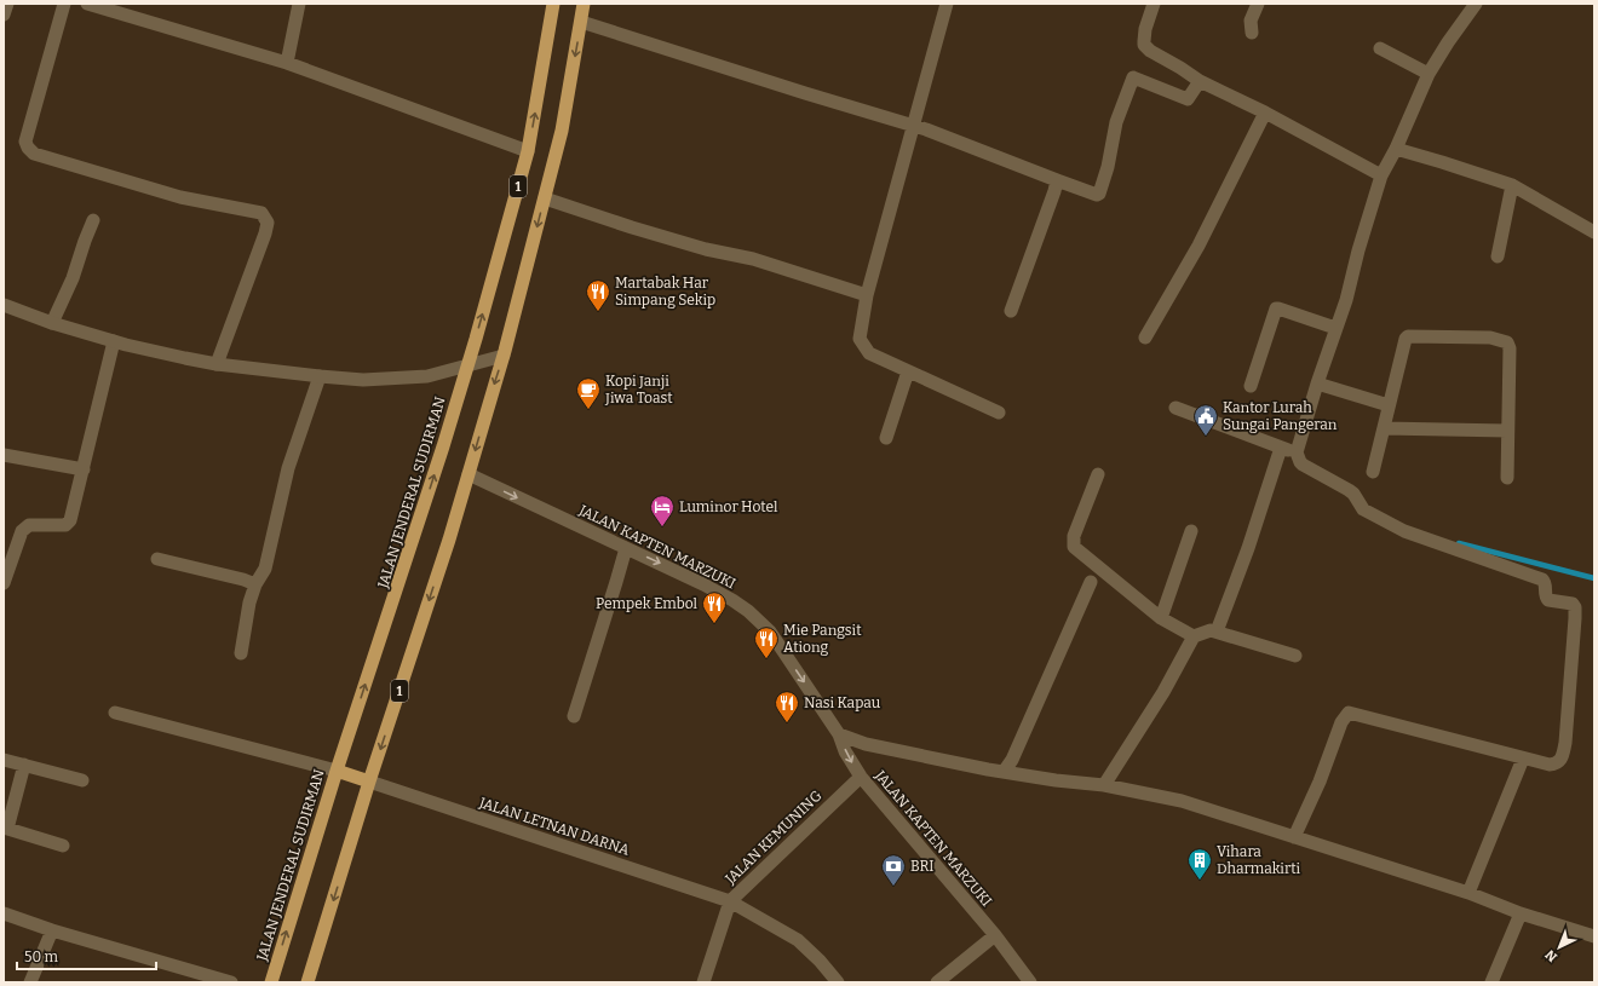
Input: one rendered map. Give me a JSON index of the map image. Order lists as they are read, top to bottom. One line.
{"streets":{"highway":["1","JALAN JENDERAL SUDIRMAN"],"street":["JALAN KAPTEN MARZUKI","JALAN LETNAN DARNA","JALAN KEMUNING"]},"crossings":[["1","JALAN KAPTEN MARZUKI"],["1","JALAN LETNAN DARNA"],["JALAN KAPTEN MARZUKI","JALAN KEMUNING"],["JALAN LETNAN DARNA","JALAN KEMUNING"]],"one_way":["JALAN KAPTEN MARZUKI"],"places":{"restaurant":["Martabak Har Simpang Sekip","Pempek Embol","Mie Pangsit Ationg","Nasi Kapau"],"cafe":["Kopi Janji Jiwa Toast"],"public building":["Kantor Lurah Sungai Pangeran"],"hotel":["Luminor Hotel"],"building":["Vihara Dharmakirti"],"bank":["BRI"]},"scale_bar":"50 m","north":"bottom left"}
